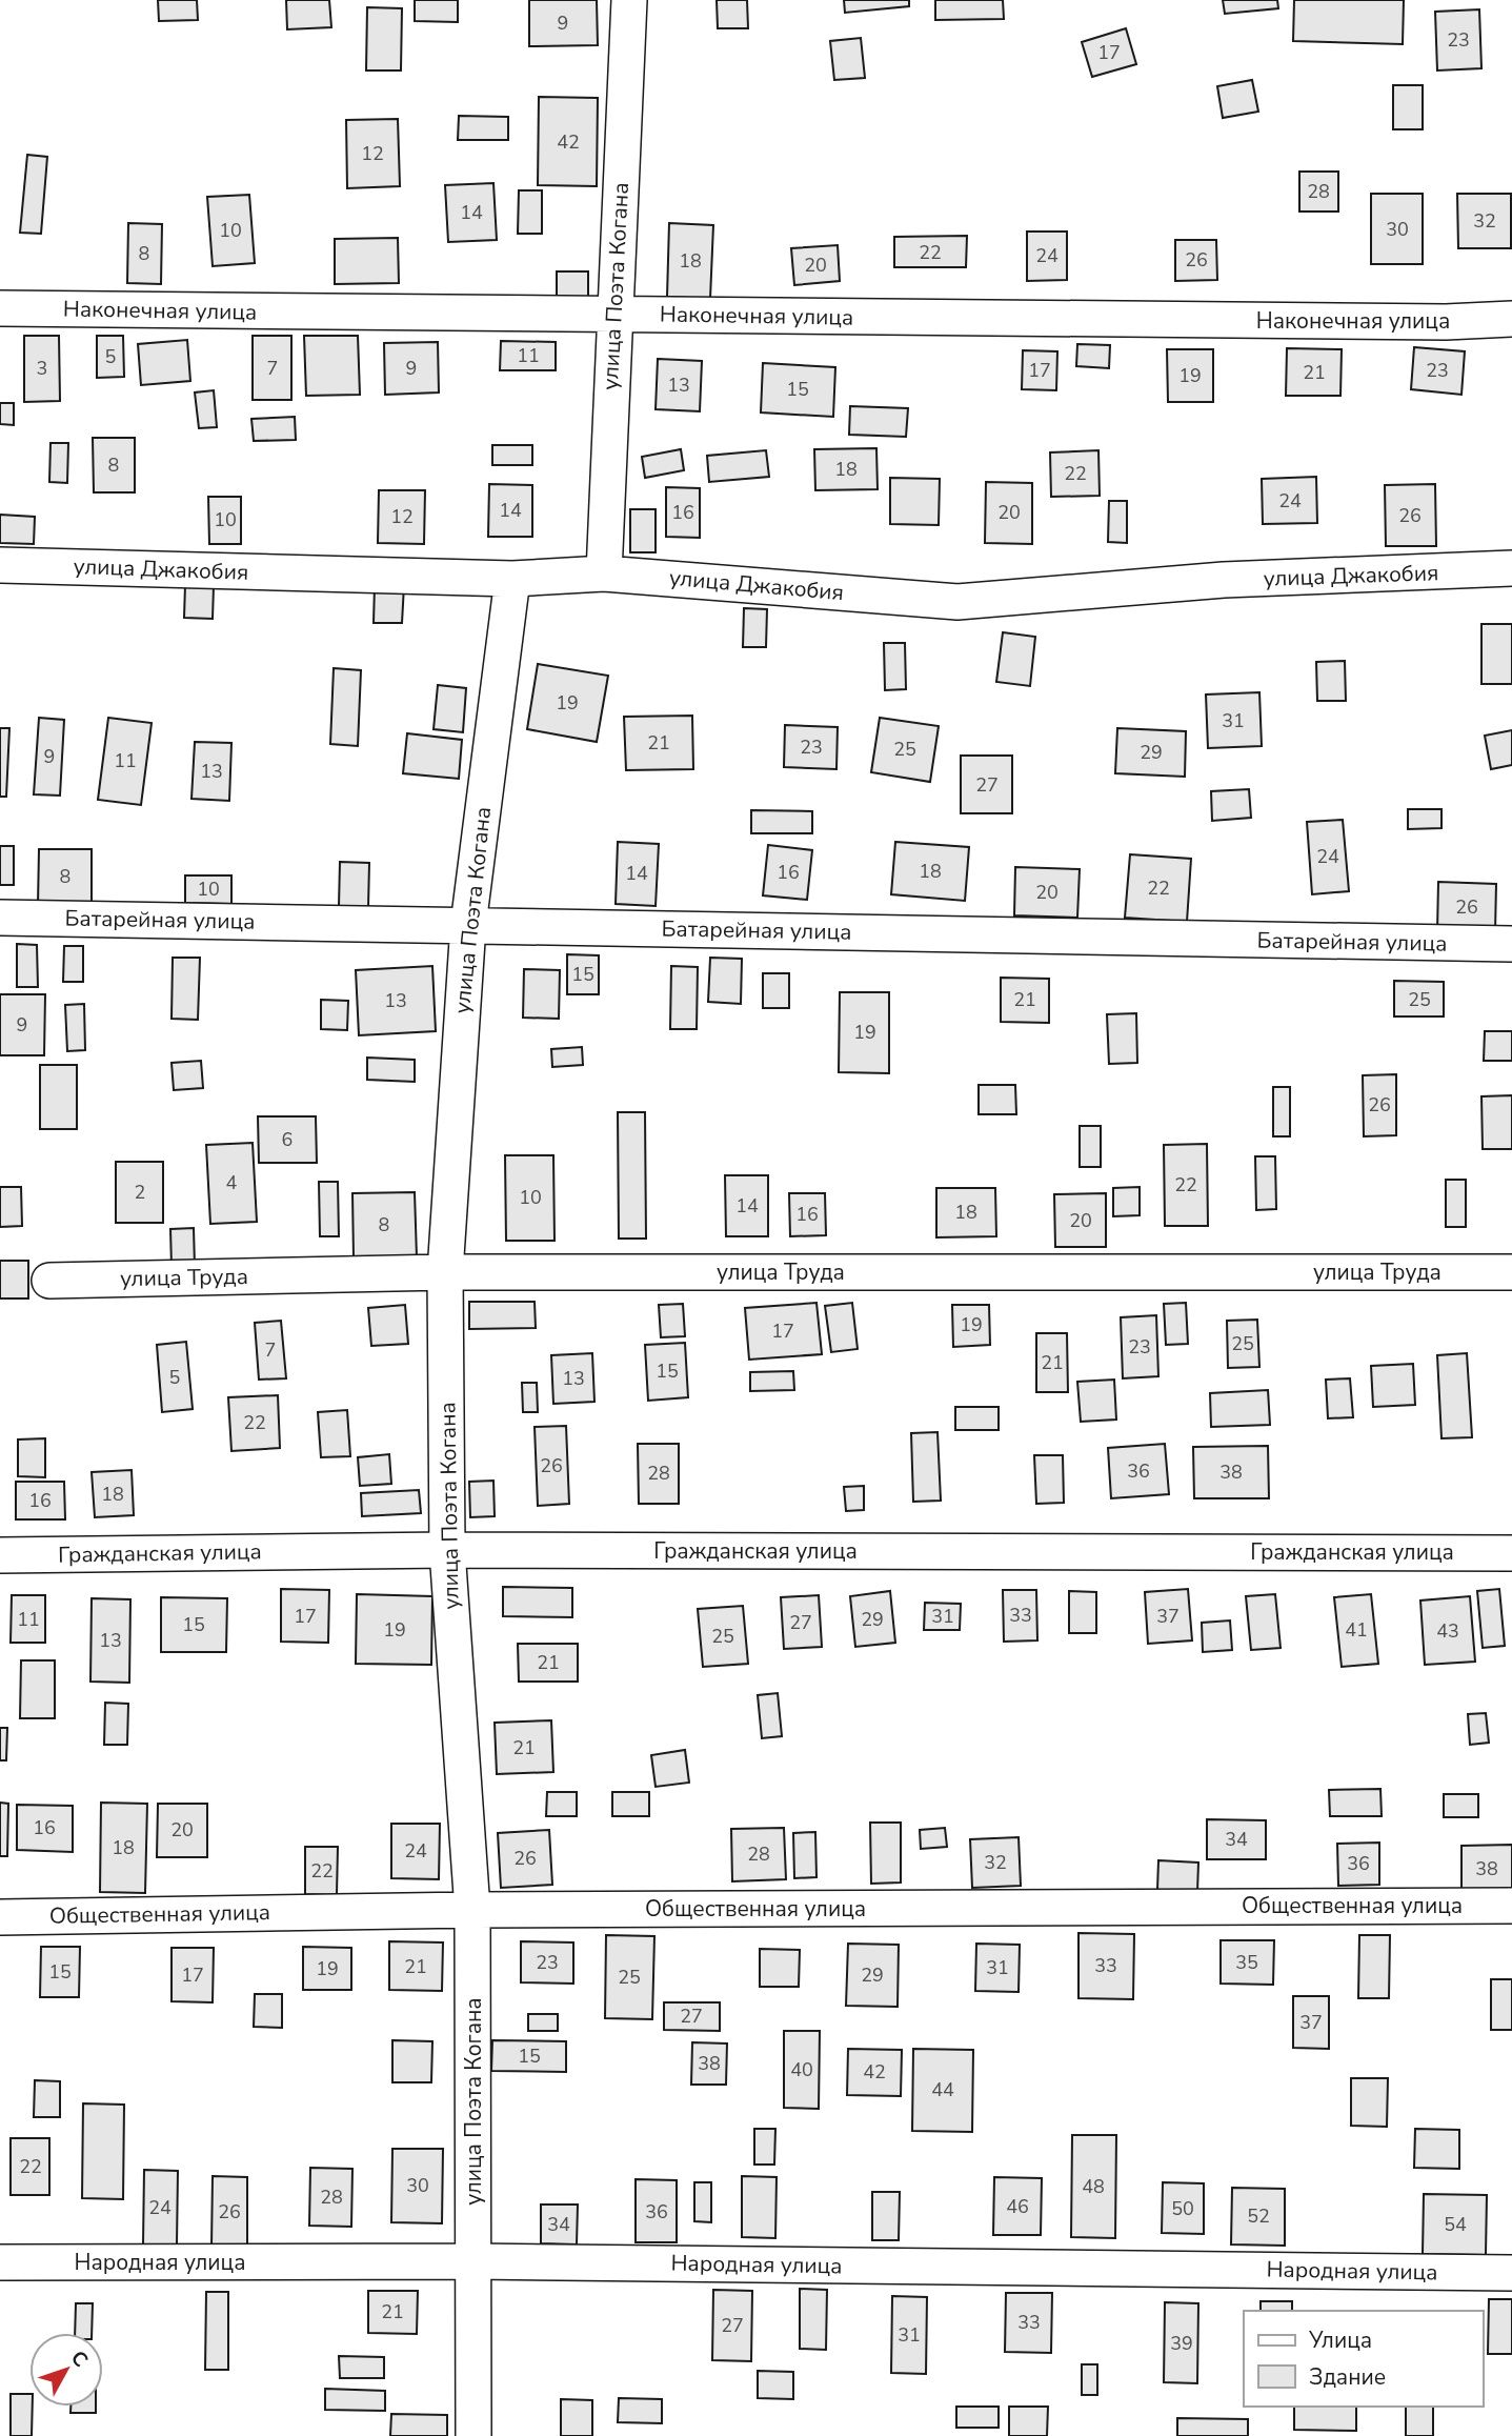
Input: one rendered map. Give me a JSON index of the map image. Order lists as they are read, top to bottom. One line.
{"streets":{"street":["улица Поэта Когана","Наконечная улица","улица Джакобия","Батарейная улица","улица Труда","Гражданская улица","Общественная улица","Народная улица"]},"crossings":[["улица Поэта Когана","Наконечная улица"],["улица Поэта Когана","улица Джакобия"],["улица Поэта Когана","Батарейная улица"],["улица Поэта Когана","улица Труда"],["улица Поэта Когана","Гражданская улица"],["улица Поэта Когана","Общественная улица"],["улица Поэта Когана","Народная улица"]],"house_numbers":["9","23","17","42","12","28","14","32","30","10","22","8","24","26","18","20","11","5","3","7","9","17","23","21","19","13","15","8","18","22","24","14","16","20","26","12","10","19","31","21","23","25","29","9","11","13","27","24","18","16","14","8","22","10","20","26","15","21","25","13","9","19","26","6","4","22","2","10","14","18","16","20","8","19","17","25","23","7","21","15","5","13","22","26","36","38","28","18","16","33","17","31","37","11","29","27","15","19","41","43","25","13","21","21","16","20","34","18","24","28","26","32","36","38","22","23","35","33","21","31","19","15","17","29","25","27","37","15","38","40","42","44","22","30","48","28","46","24","50","26","36","52","34","54","21","33","27","31","39"],"legend":["Улица","Здание"],"north":"top right"}
